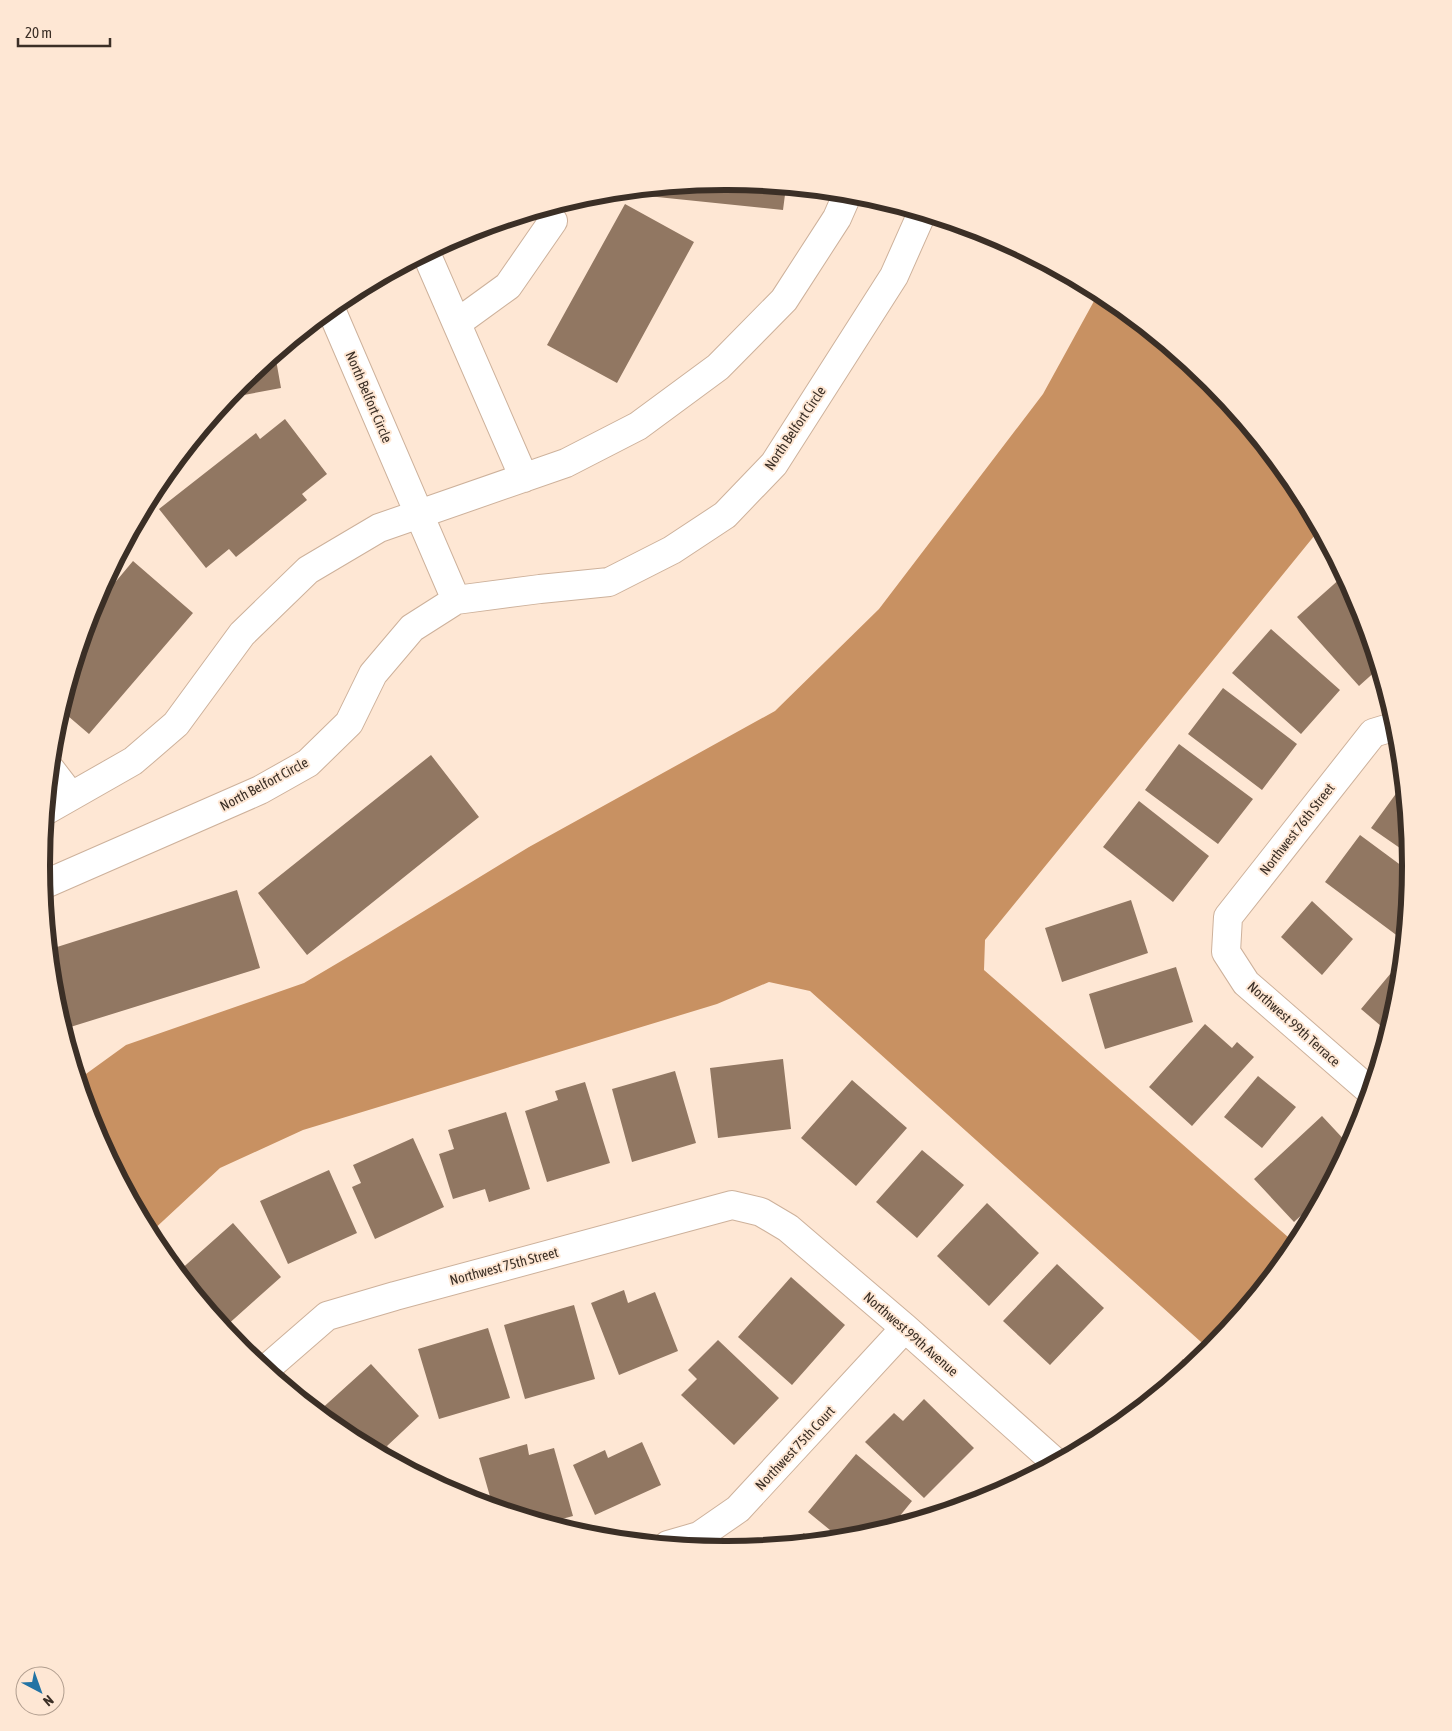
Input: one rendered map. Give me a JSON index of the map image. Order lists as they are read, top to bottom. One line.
{"streets":{"street":["North Belfort Circle","Northwest 76th Street","Northwest 99th Terrace","Northwest 75th Street","Northwest 99th Avenue","Northwest 75th Court"]},"crossings":[["Northwest 76th Street","Northwest 99th Terrace"],["Northwest 75th Street","Northwest 99th Avenue"],["Northwest 99th Avenue","Northwest 75th Court"]],"scale_bar":"20 m","north":"bottom right"}
